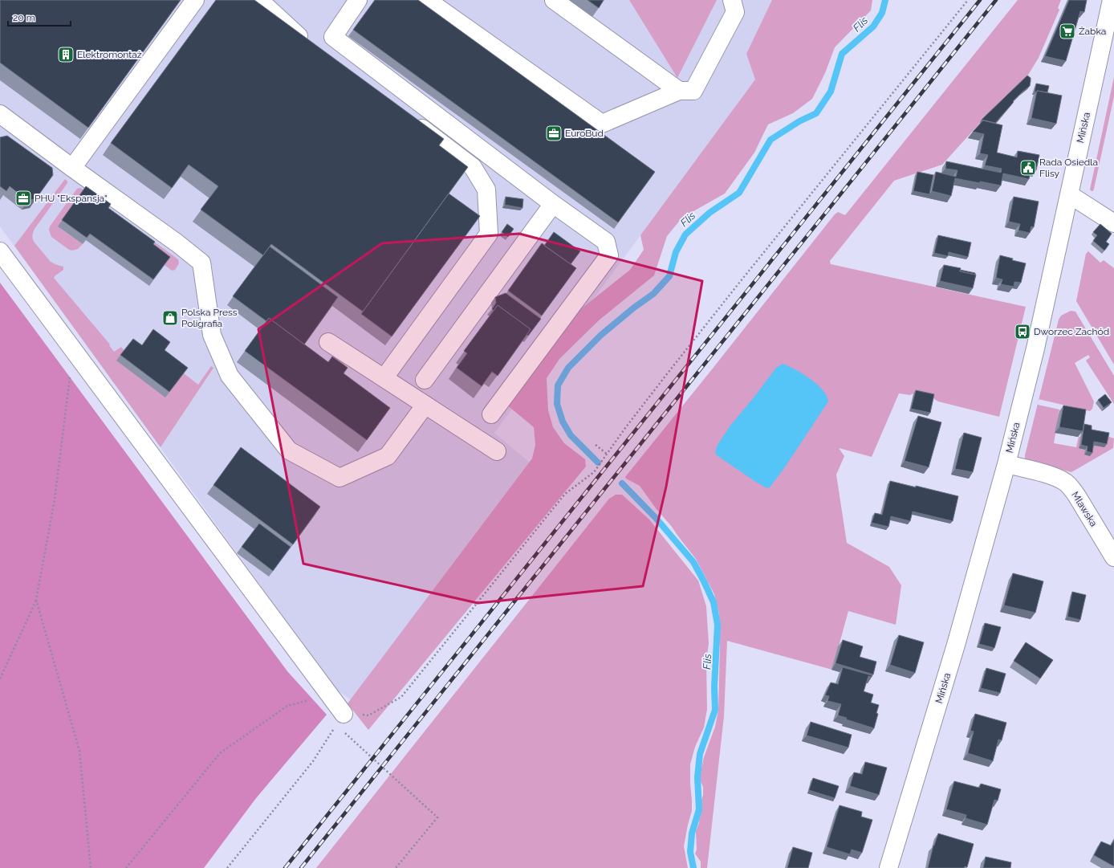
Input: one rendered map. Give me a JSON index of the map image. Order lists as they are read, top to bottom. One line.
{"streets":{"street":["Mińska","Mławska"]},"crossings":[["Mińska","Mławska"]],"water":["Flis"],"places":{"supermarket":["Żabka"],"building":["Elektromontaż"],"office":["EuroBud","PHU \"Ekspansja\""],"public building":["Rada Osiedla Flisy"],"shop":["Polska Press Poligrafia"],"bus stop":["Dworzec Zachód"]},"scale_bar":"20 m"}
